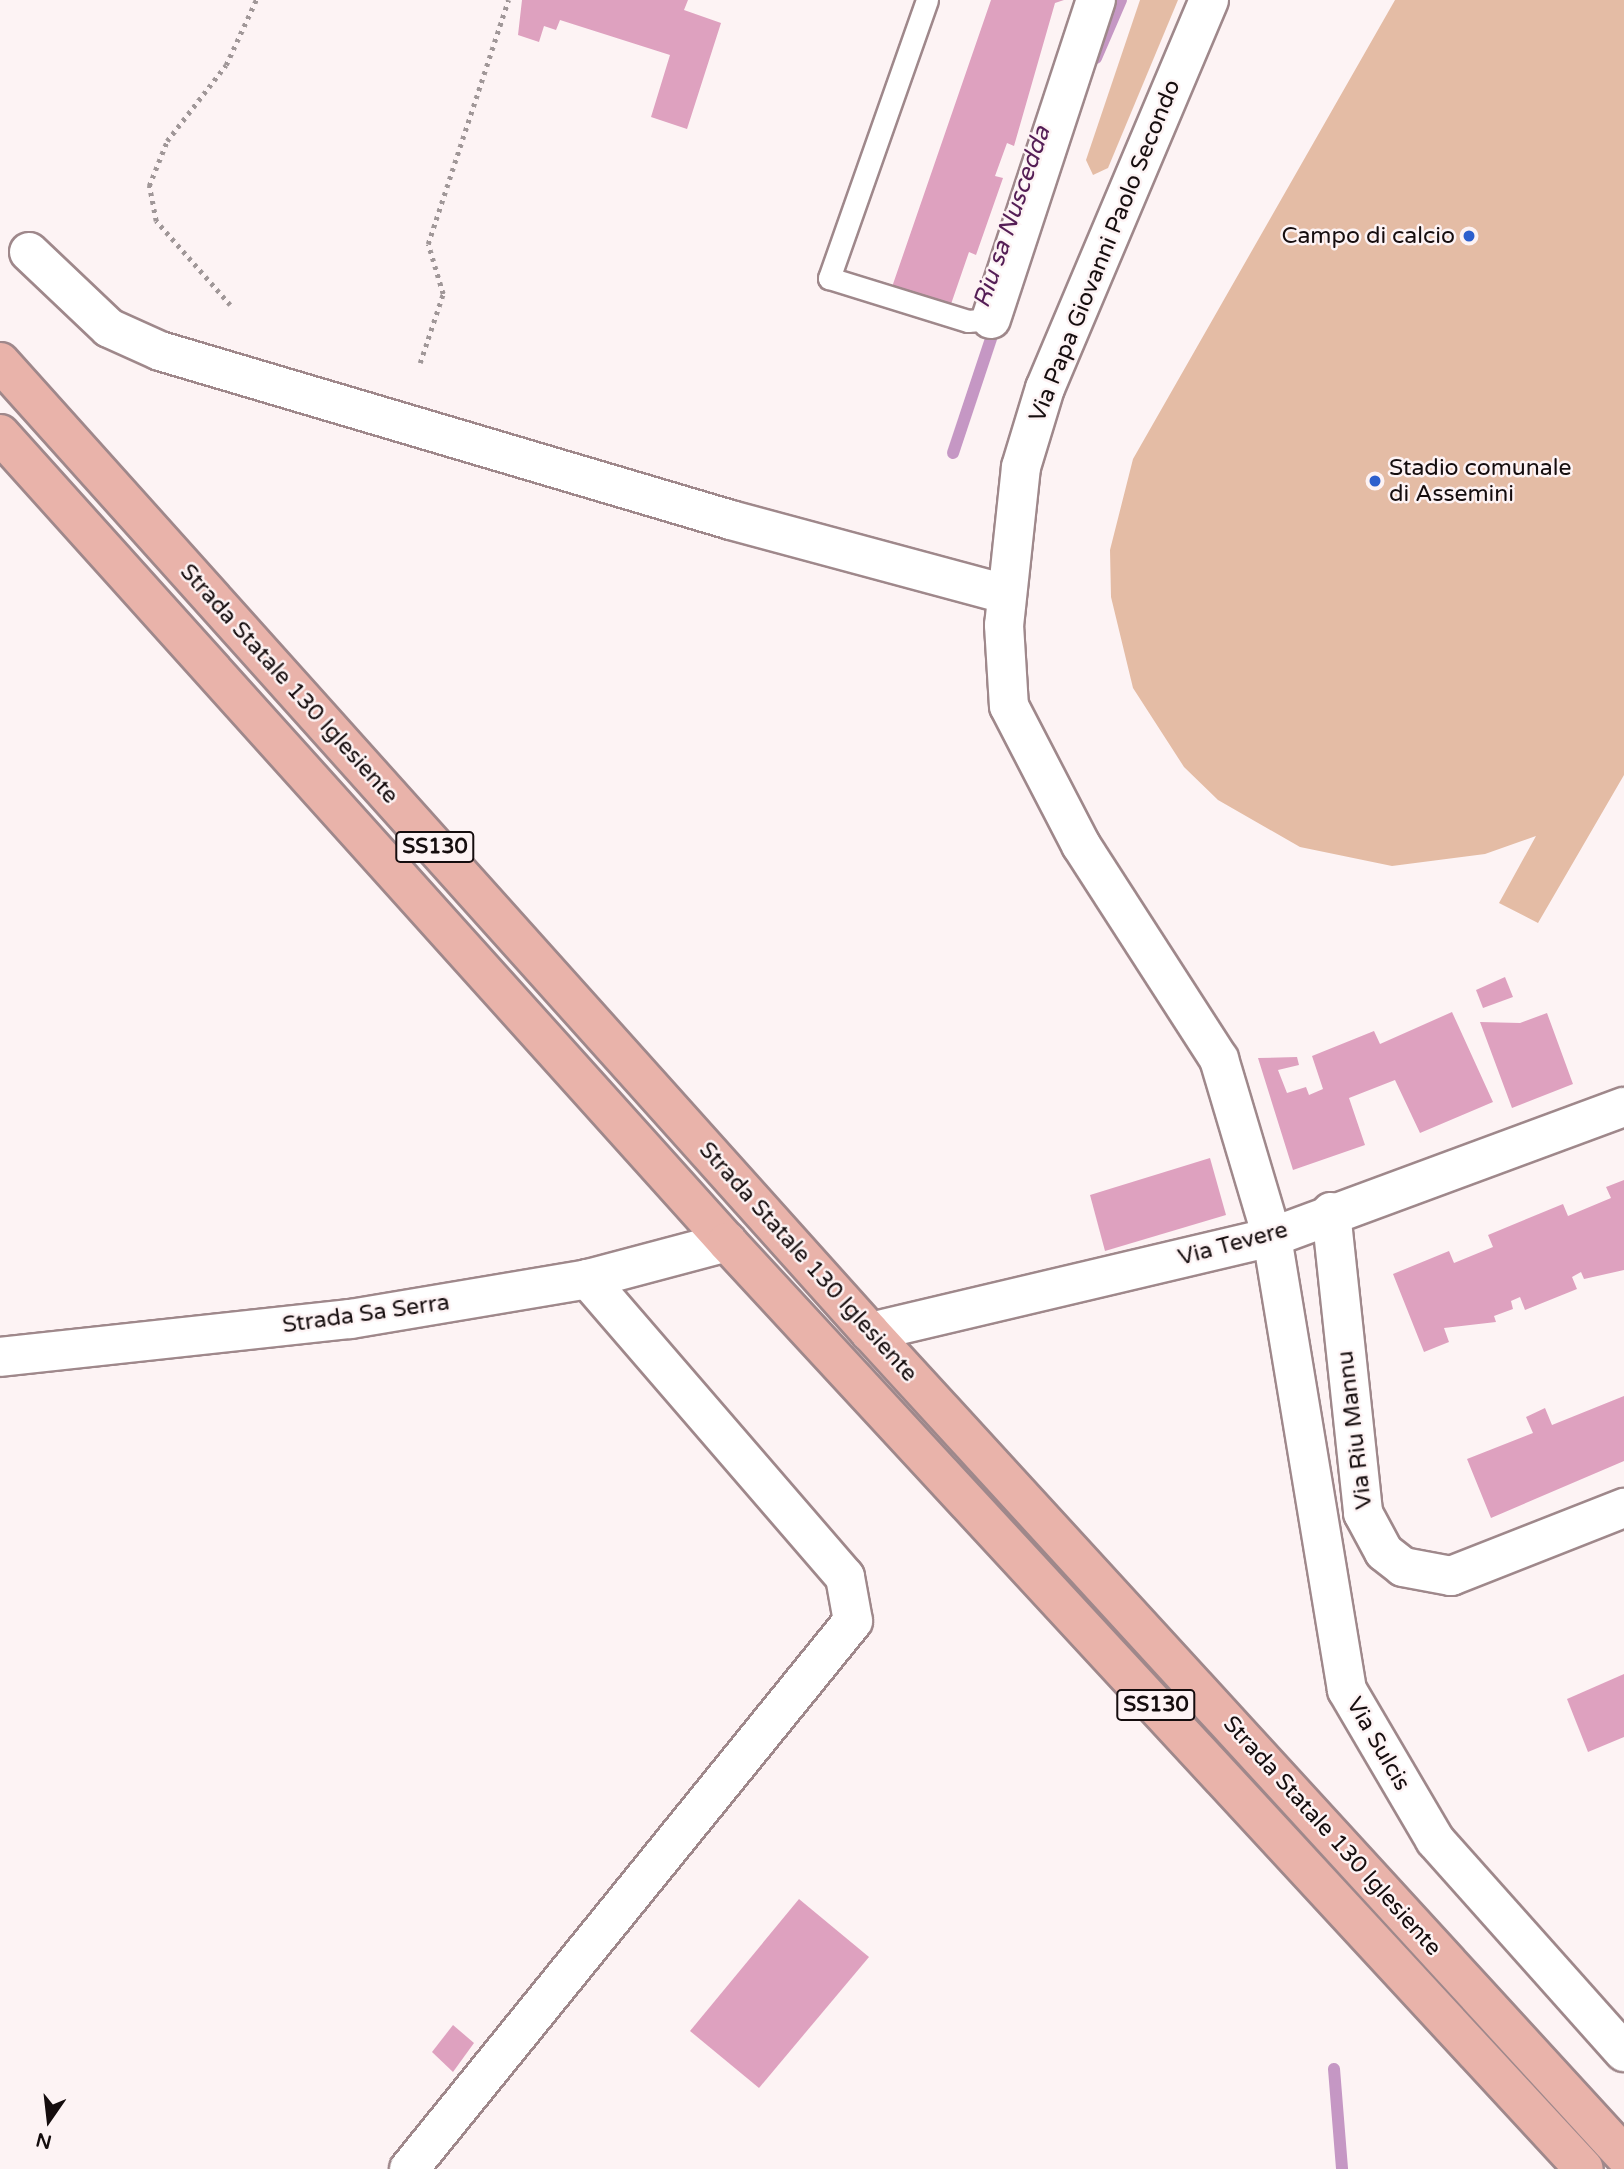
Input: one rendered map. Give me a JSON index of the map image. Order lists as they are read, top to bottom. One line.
{"streets":{"main road":["Strada Statale 130 Iglesiente","SS130"],"street":["Via Papa Giovanni Paolo Secondo","Via Tevere","Strada Sa Serra","Via Riu Mannu","Via Sulcis"]},"crossings":[["Via Papa Giovanni Paolo Secondo","Via Tevere"],["Via Papa Giovanni Paolo Secondo","Via Sulcis"],["Strada Statale 130 Iglesiente","Via Tevere"],["Strada Statale 130 Iglesiente","Strada Sa Serra"],["Via Tevere","Via Riu Mannu"],["Via Tevere","Via Sulcis"]],"water":["Riu sa Nuscedda"],"places":["Campo di calcio","Stadio comunale di Assemini"],"north":"bottom"}
